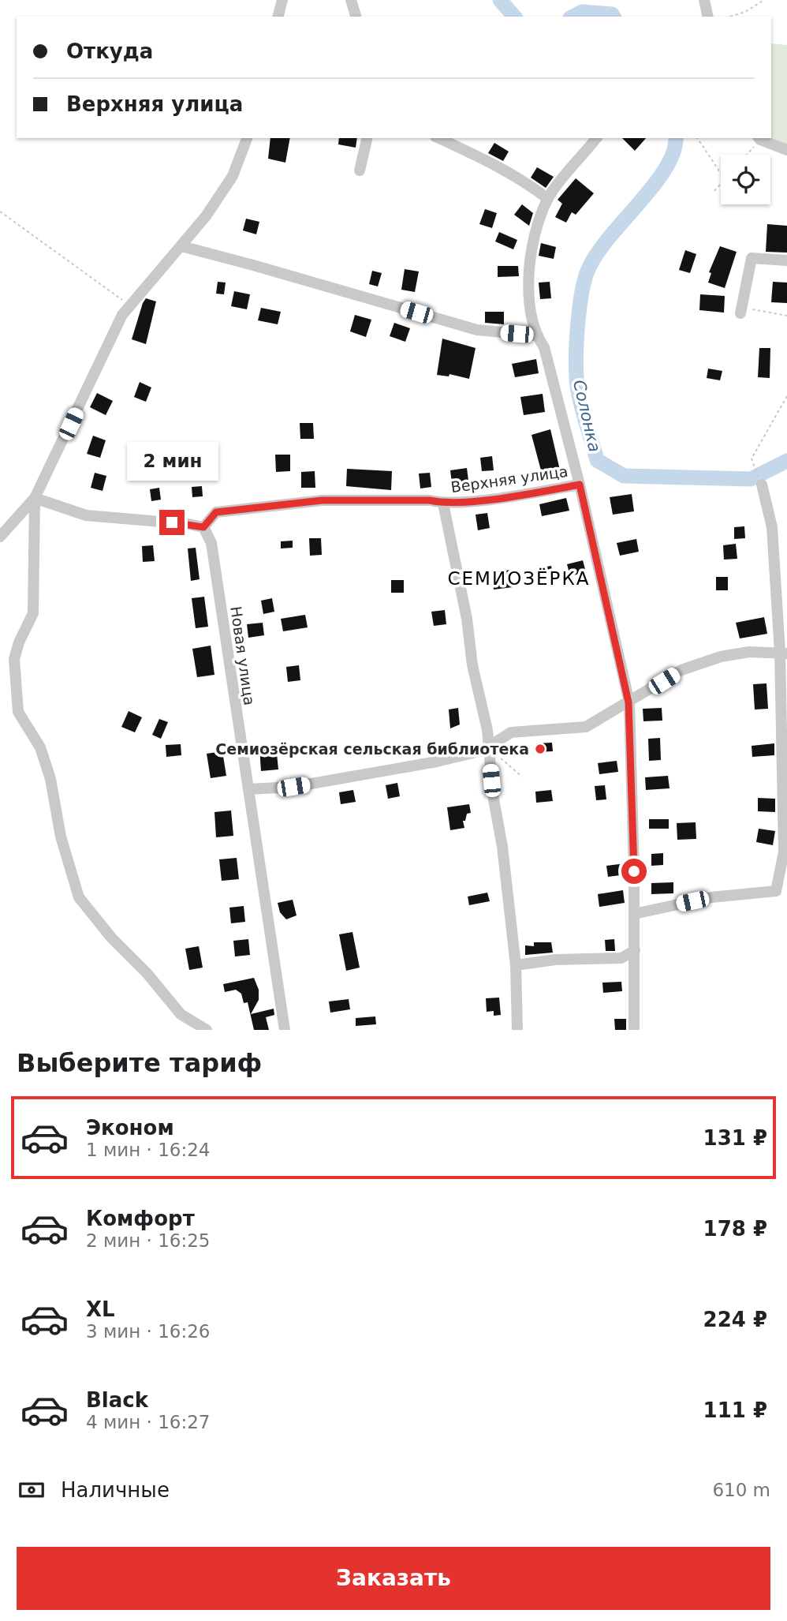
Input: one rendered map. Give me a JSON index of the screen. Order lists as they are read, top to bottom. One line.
{"streets":{"street":["Верхняя улица","Новая улица"]},"crossings":[["Верхняя улица","Новая улица"]],"districts":["СЕМИОЗЁРКА"],"water":["Солонка"],"places":["Семиозёрская сельская библиотека"],"page":{"banner":["Откуда","Верхняя улица"],"bubble":"2 мин","heading":"Выберите тариф","list":[{"name":"Эконом","note":"1 мин · 16:24","value":"131 ₽"},{"name":"Комфорт","note":"2 мин · 16:25","value":"178 ₽"},{"name":"XL","note":"3 мин · 16:26","value":"224 ₽"},{"name":"Black","note":"4 мин · 16:27","value":"111 ₽"}],"pay":["Наличные","610 m"],"buttons":"Заказать"}}
